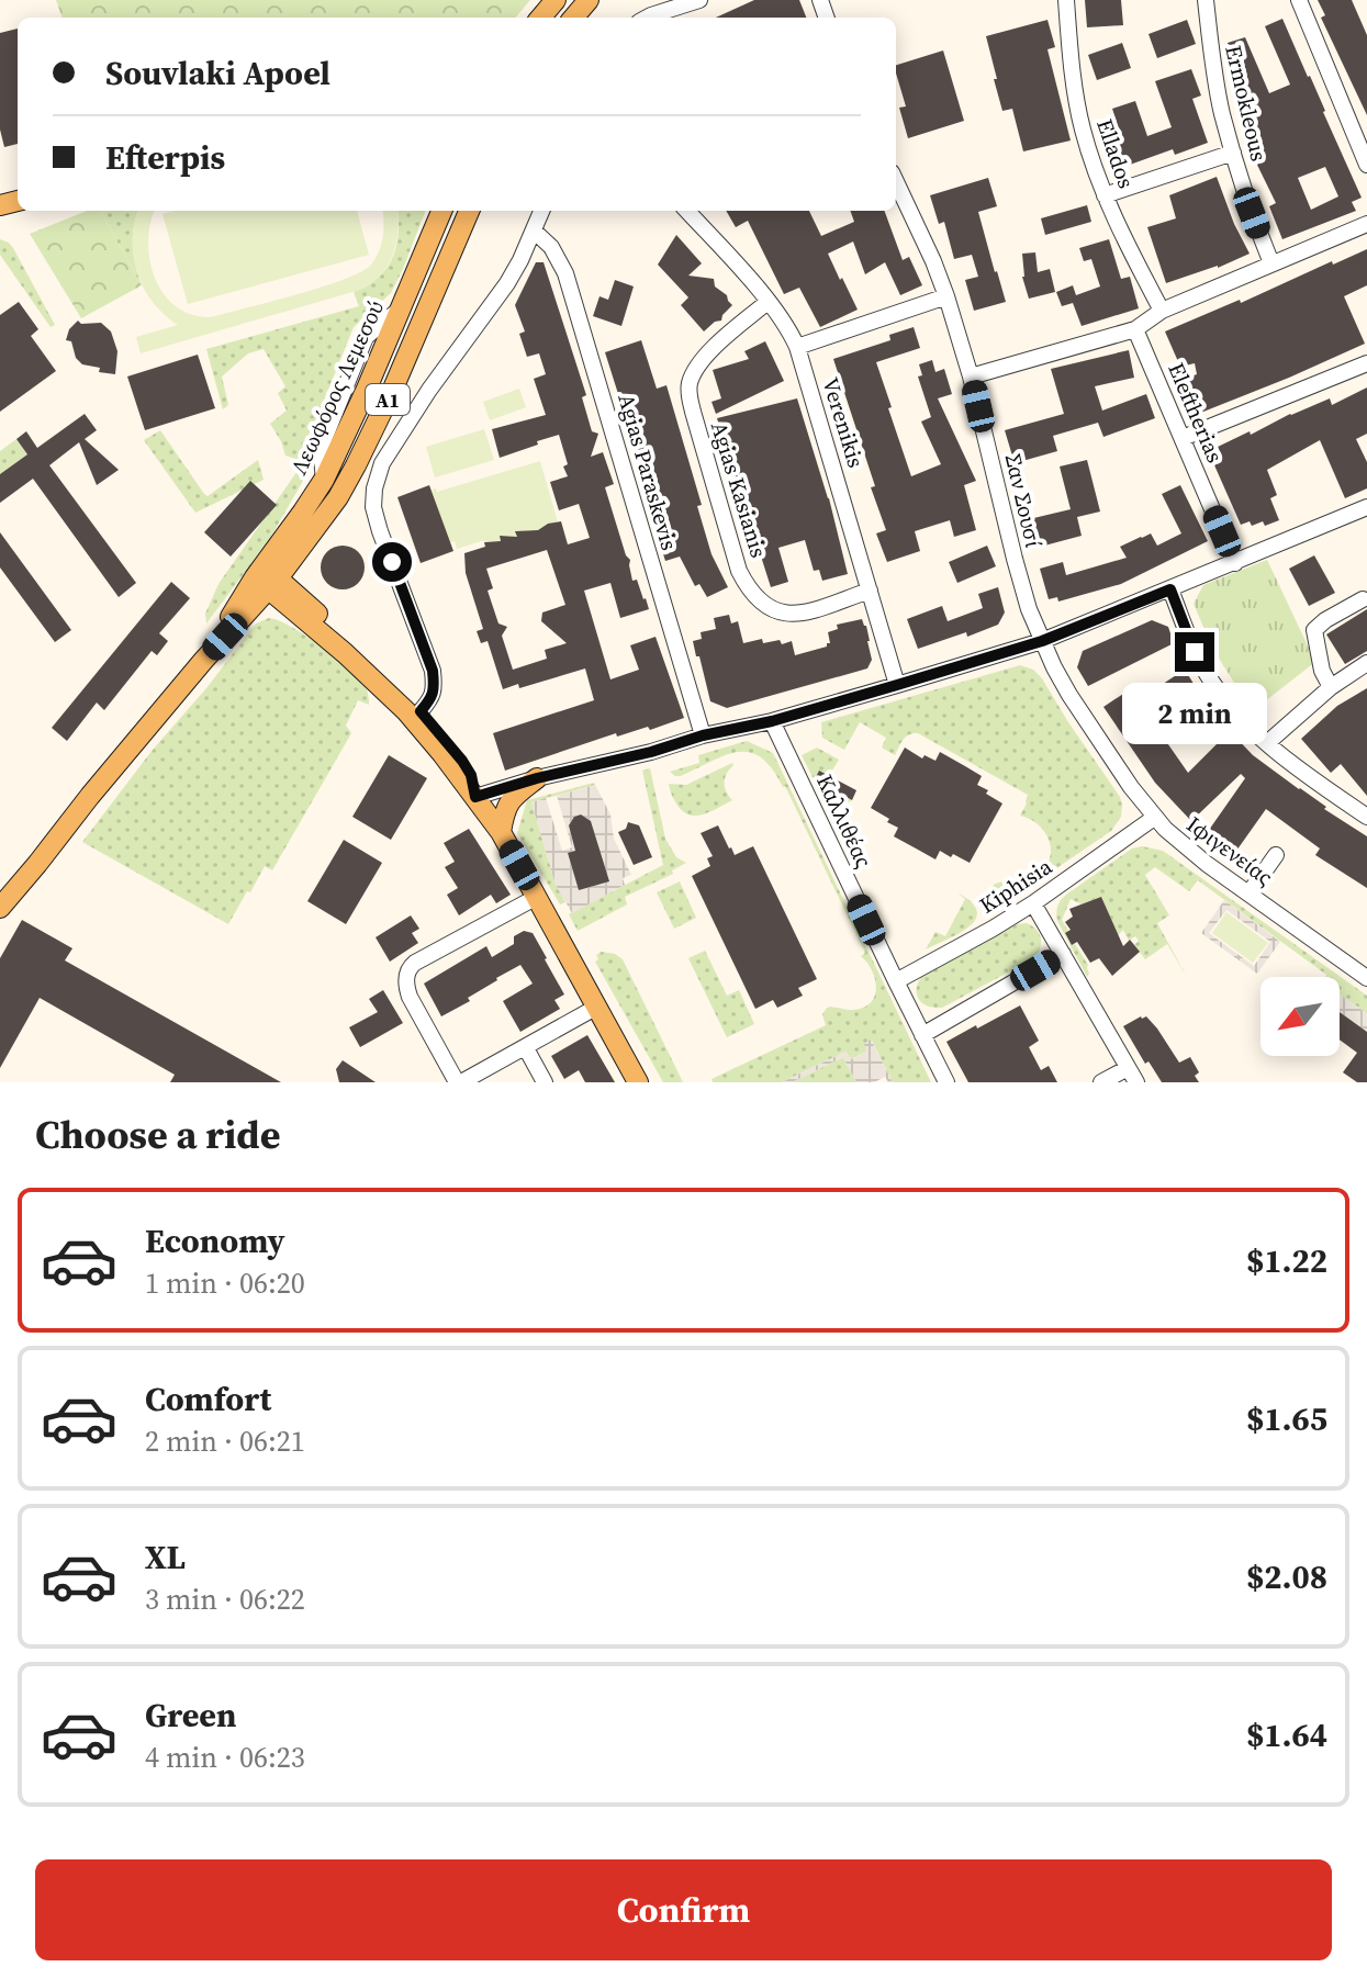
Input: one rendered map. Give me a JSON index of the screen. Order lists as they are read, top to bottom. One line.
{"streets":{"main road":["Λεωφόρος Λεμεσού","A1"],"street":["Ermokleous","Ellados","Eleftherias","Verenikis","Agias Paraskevis","Agias Kasianis","Σαν Σουσί","Καλλιθέας","Ιφιγενείας","Kiphisia"]},"crossings":[["Λεωφόρος Λεμεσού","A1"],["Verenikis","Agias Kasianis"],["Σαν Σουσί","Ιφιγενείας"],["Καλλιθέας","Kiphisia"],["Ιφιγενείας","Kiphisia"]],"north":"bottom left","page":{"banner":["Souvlaki Apoel","Efterpis"],"bubble":"2 min","heading":"Choose a ride","list":[{"name":"Economy","note":"1 min · 06:20","value":"$1.22"},{"name":"Comfort","note":"2 min · 06:21","value":"$1.65"},{"name":"XL","note":"3 min · 06:22","value":"$2.08"},{"name":"Green","note":"4 min · 06:23","value":"$1.64"}],"buttons":"Confirm"}}
